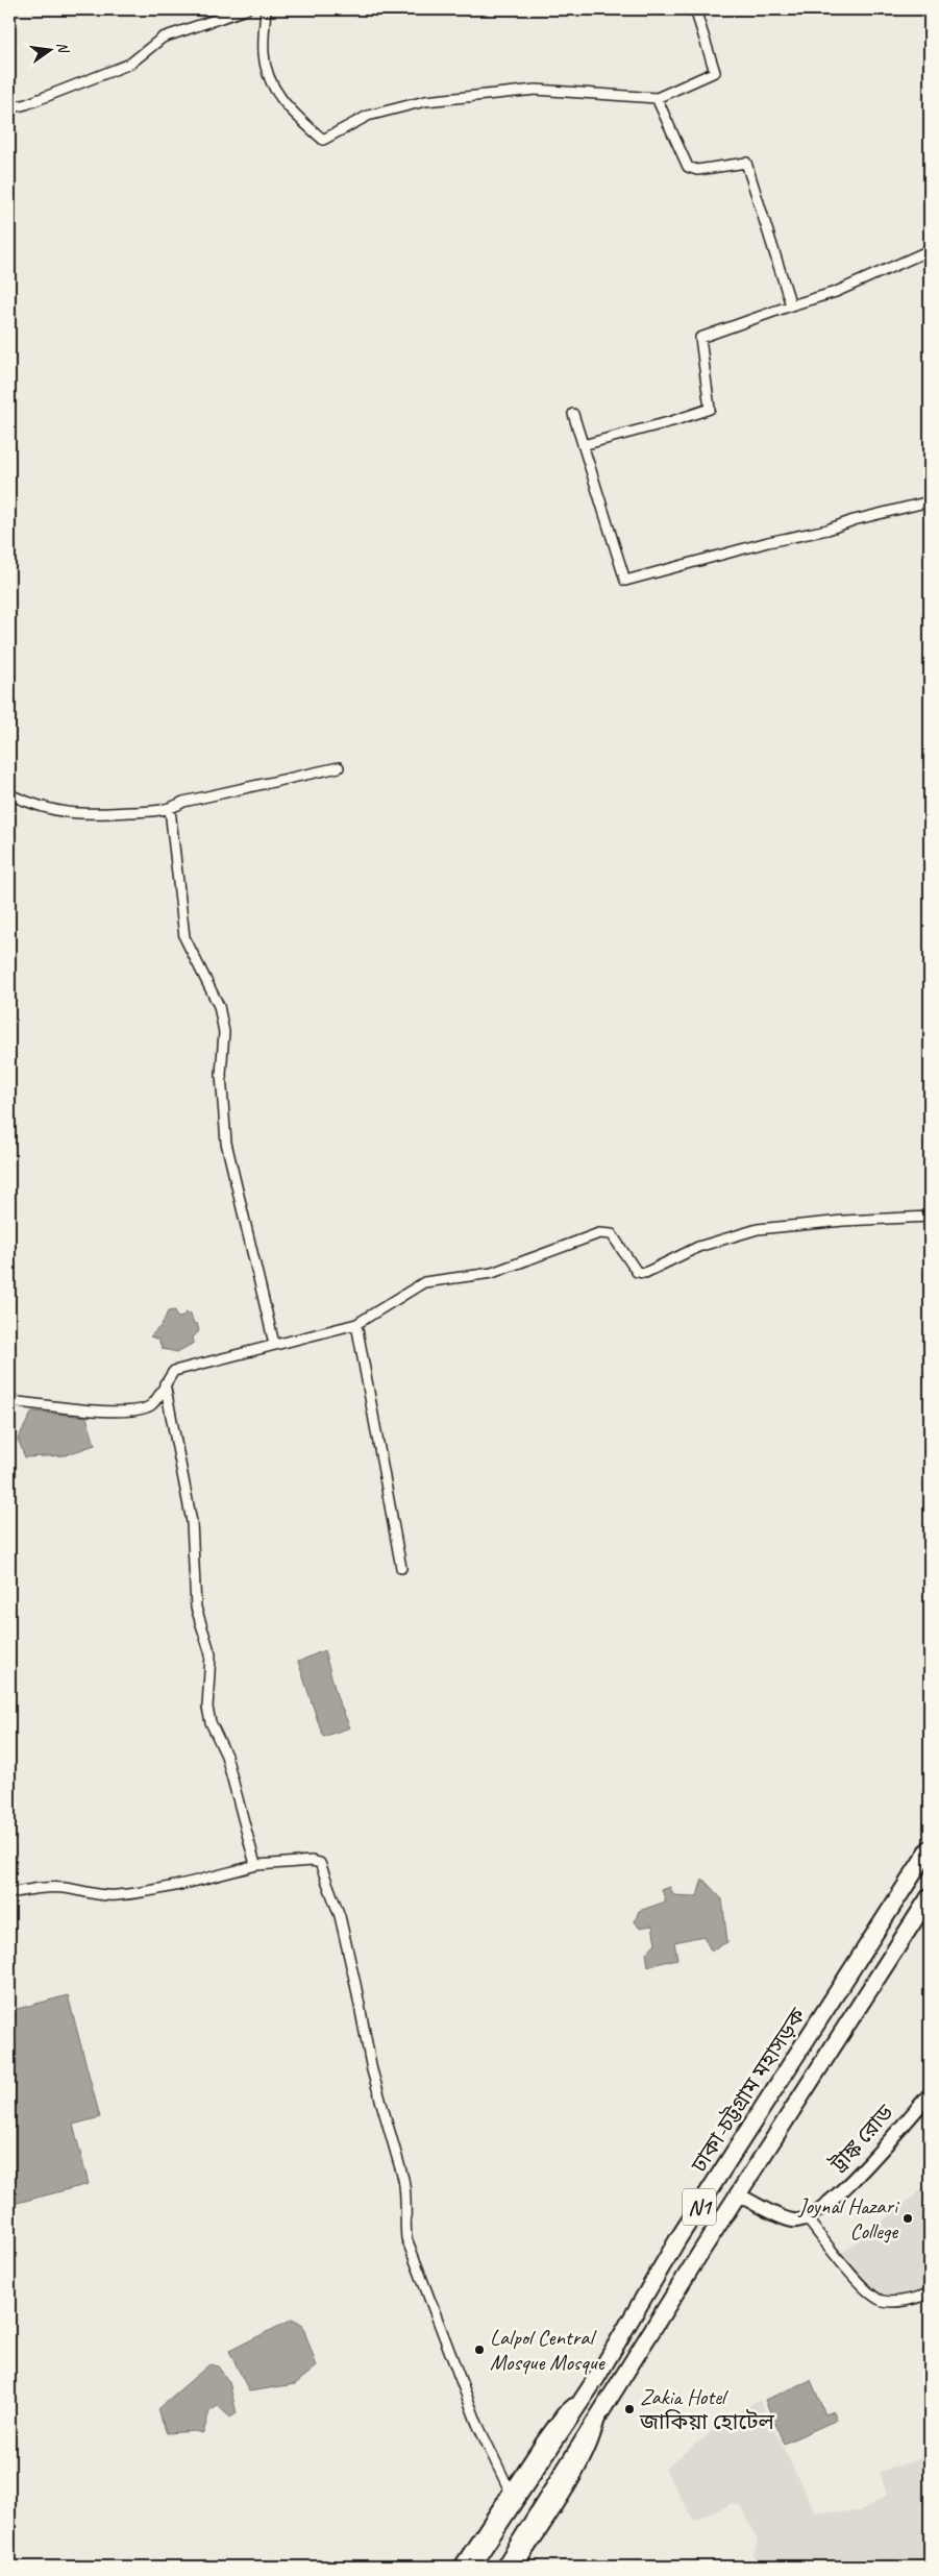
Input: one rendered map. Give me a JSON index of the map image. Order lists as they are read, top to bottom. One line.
{"streets":{"highway":["ঢাকা-চট্টগ্রাম মহাসড়ক","N1"],"main road":["ট্রাঙ্ক রোড"]},"places":["Joynal Hazari College","Lalpol Central Mosque Mosque","Zakia Hotel জাকিয়া হোটেল"],"north":"right"}
